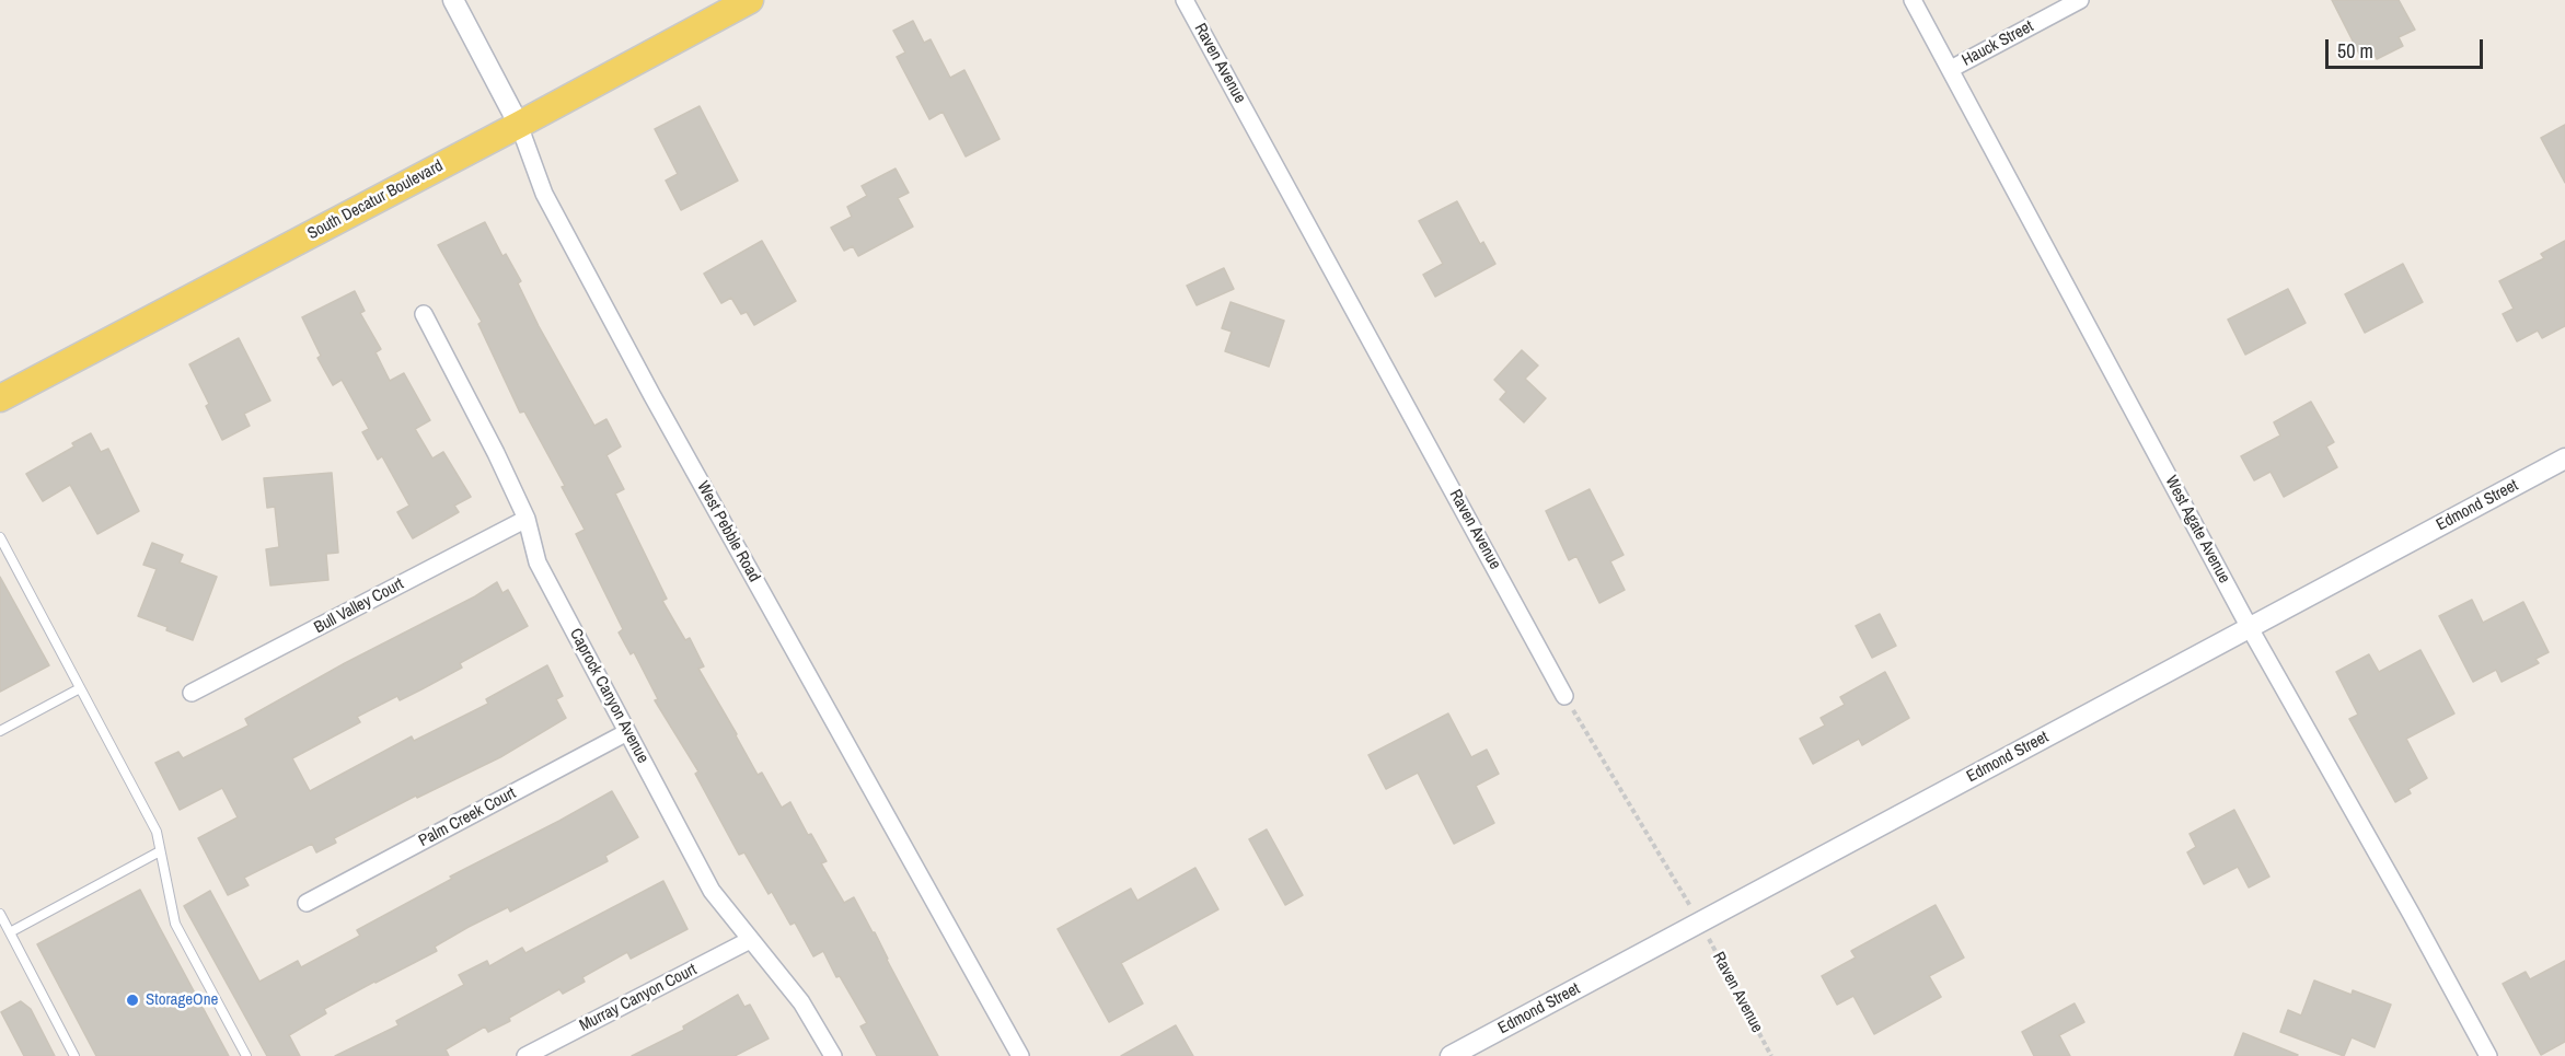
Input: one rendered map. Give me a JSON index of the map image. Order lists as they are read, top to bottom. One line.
{"streets":{"main road":["South Decatur Boulevard"],"street":["Hauck Street","Raven Avenue","Edmond Street","West Agate Avenue","West Pebble Road","Bull Valley Court","Caprock Canyon Avenue","Palm Creek Court","Murray Canyon Court"]},"crossings":[["Hauck Street","West Agate Avenue"],["Raven Avenue","Edmond Street"],["South Decatur Boulevard","West Pebble Road"],["Edmond Street","West Agate Avenue"],["Bull Valley Court","Caprock Canyon Avenue"],["Caprock Canyon Avenue","Palm Creek Court"],["Caprock Canyon Avenue","Murray Canyon Court"]],"places":["StorageOne"],"scale_bar":"50 m"}
